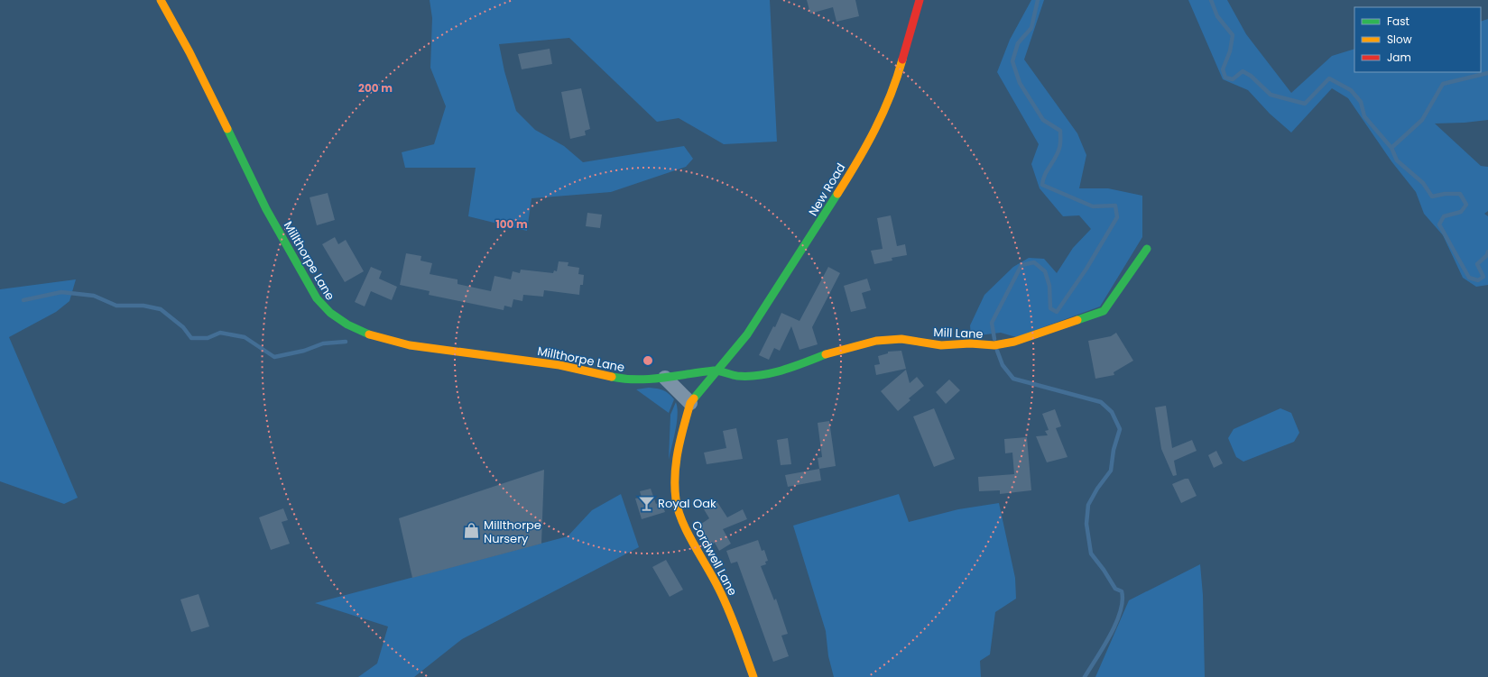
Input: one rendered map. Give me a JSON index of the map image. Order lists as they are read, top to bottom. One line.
{"streets":{"street":["New Road","Millthorpe Lane","Mill Lane","Cordwell Lane"]},"crossings":[["New Road","Millthorpe Lane"],["New Road","Mill Lane"],["New Road","Cordwell Lane"],["Millthorpe Lane","Mill Lane"],["Millthorpe Lane","Cordwell Lane"],["Mill Lane","Cordwell Lane"]],"places":{"bar":["Royal Oak"],"shop":["Millthorpe Nursery"]},"legend":["Fast","Slow","Jam"],"rings":["200 m","100 m"]}
